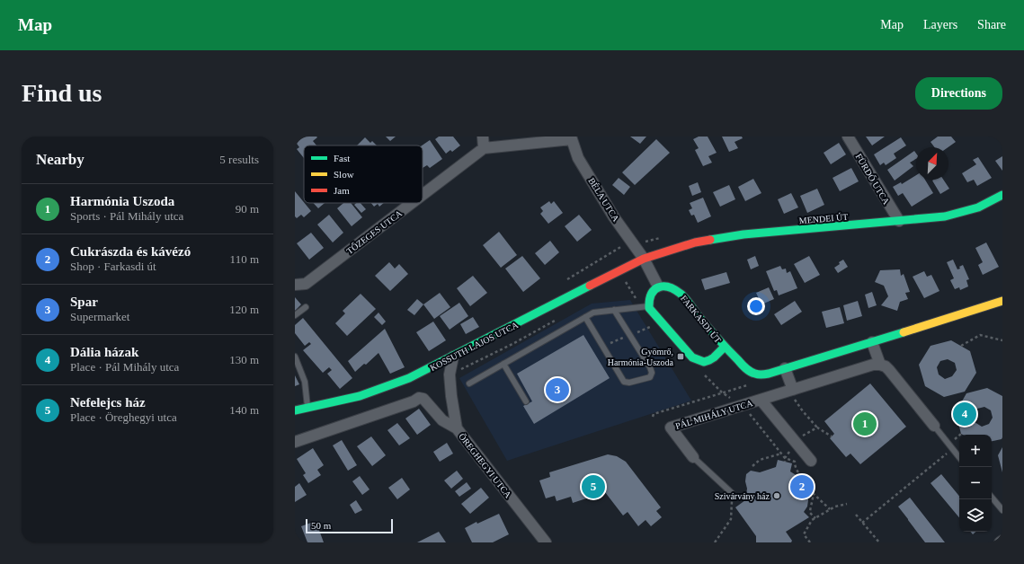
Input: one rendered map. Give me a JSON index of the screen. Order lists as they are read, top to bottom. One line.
{"streets":{"main road":["MENDEI ÚT","FARKASDI ÚT","KOSSUTH LAJOS UTCA"],"street":["FÜRDŐ UTCA","BÉLA UTCA","TŐZEGES UTCA","PÁL MIHÁLY UTCA","ÖREGHEGYI UTCA"]},"crossings":[["FÜRDŐ UTCA","MENDEI ÚT"],["BÉLA UTCA","MENDEI ÚT"],["BÉLA UTCA","KOSSUTH LAJOS UTCA"],["MENDEI ÚT","KOSSUTH LAJOS UTCA"],["KOSSUTH LAJOS UTCA","ÖREGHEGYI UTCA"]],"places":{"transit":["Gyömrő, Harmónia-Uszoda"],"other":["Szivárvány ház"]},"legend":["Fast","Slow","Jam"],"scale_bar":"50 m","north":"top right","page":{"header":"Map","nav":["Map","Layers","Share"],"buttons":"Directions","title":"Find us","heading":["Nearby","5 results"],"list":[{"mark":"1","name":"Harmónia Uszoda","note":"Sports · Pál Mihály utca","value":"90 m"},{"mark":"2","name":"Cukrászda és kávézó","note":"Shop · Farkasdi út","value":"110 m"},{"mark":"3","name":"Spar","note":"Supermarket","value":"120 m"},{"mark":"4","name":"Dália házak","note":"Place · Pál Mihály utca","value":"130 m"},{"mark":"5","name":"Nefelejcs ház","note":"Place · Öreghegyi utca","value":"140 m"}],"pins":["3","4","1","2","5"],"map_buttons":["+","−"],"scale":"50 m"}}
